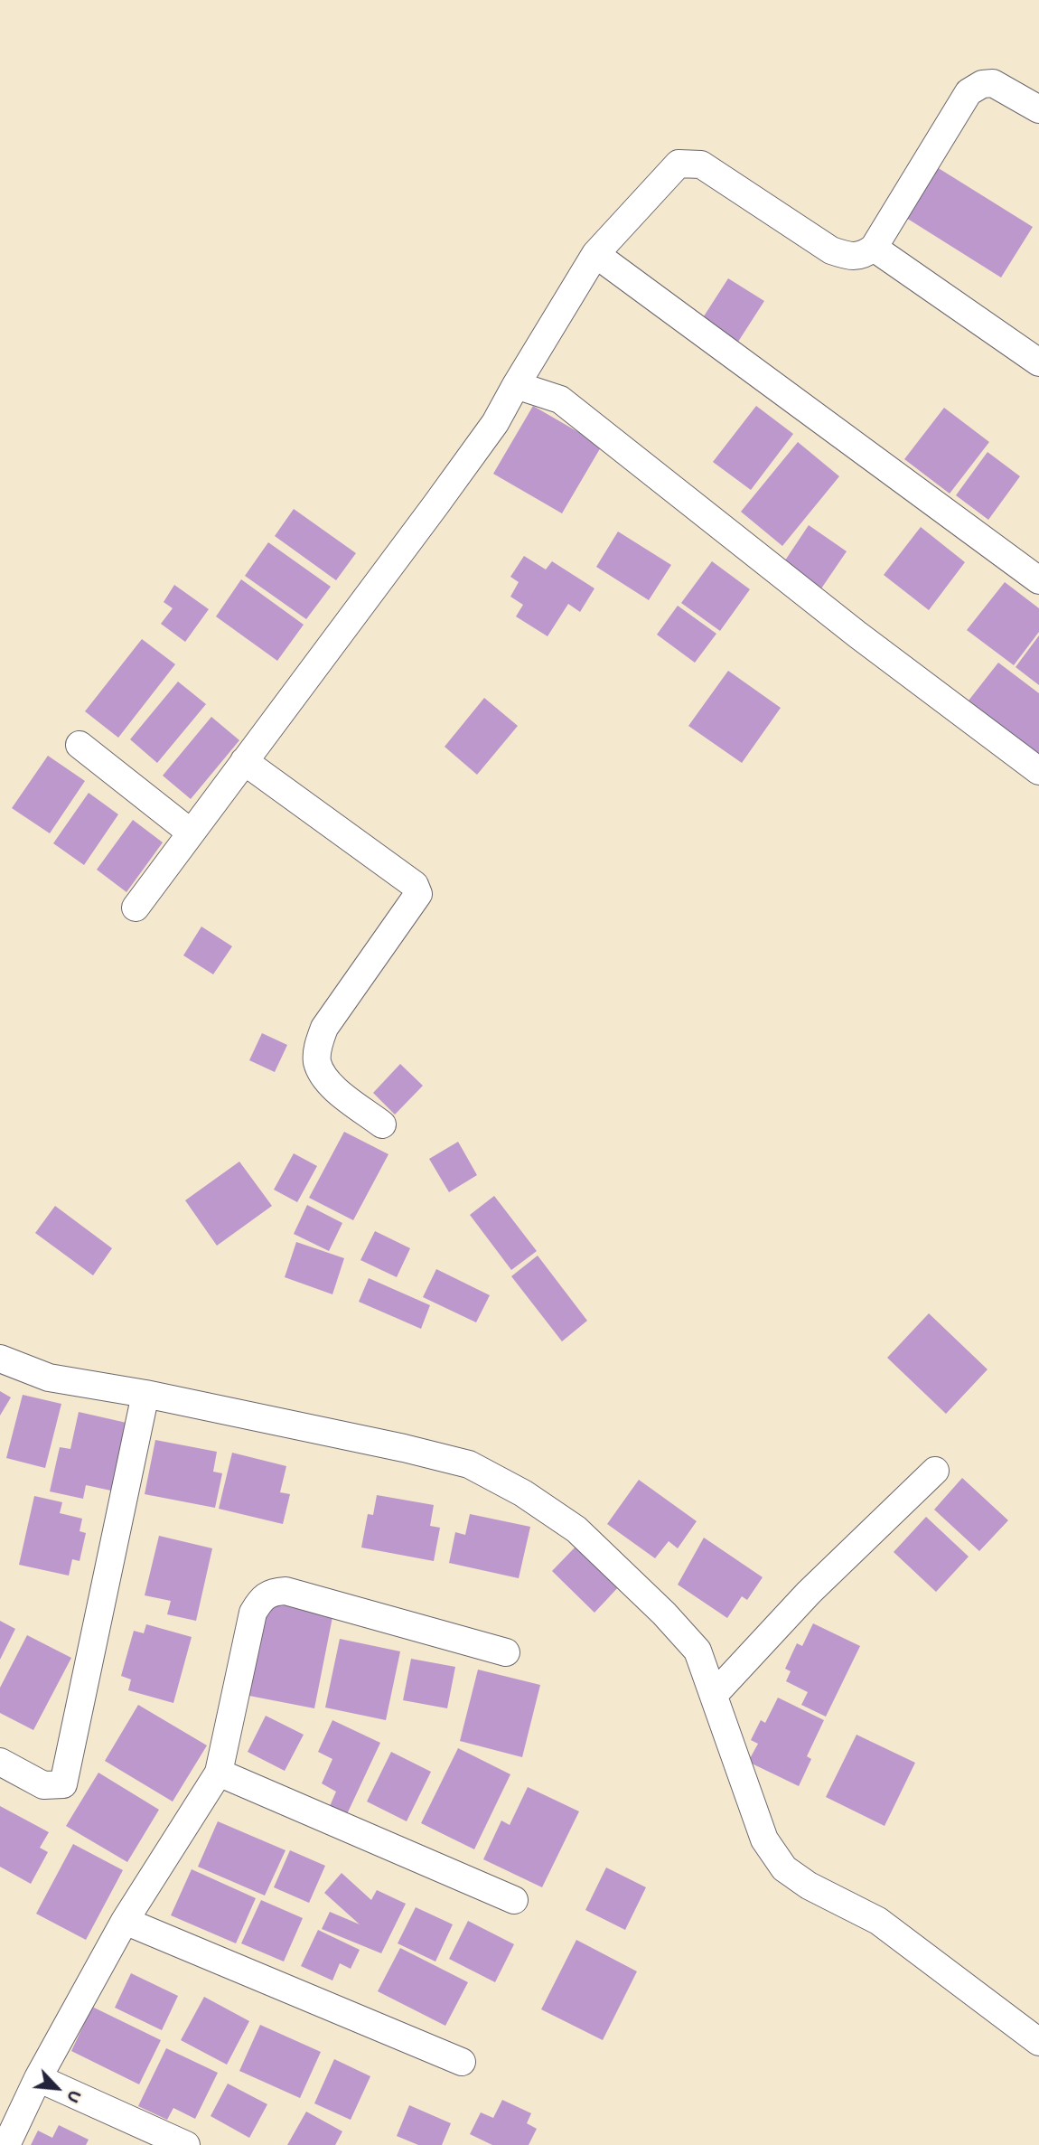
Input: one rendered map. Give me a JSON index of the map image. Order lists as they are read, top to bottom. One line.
{"north":"bottom right"}
